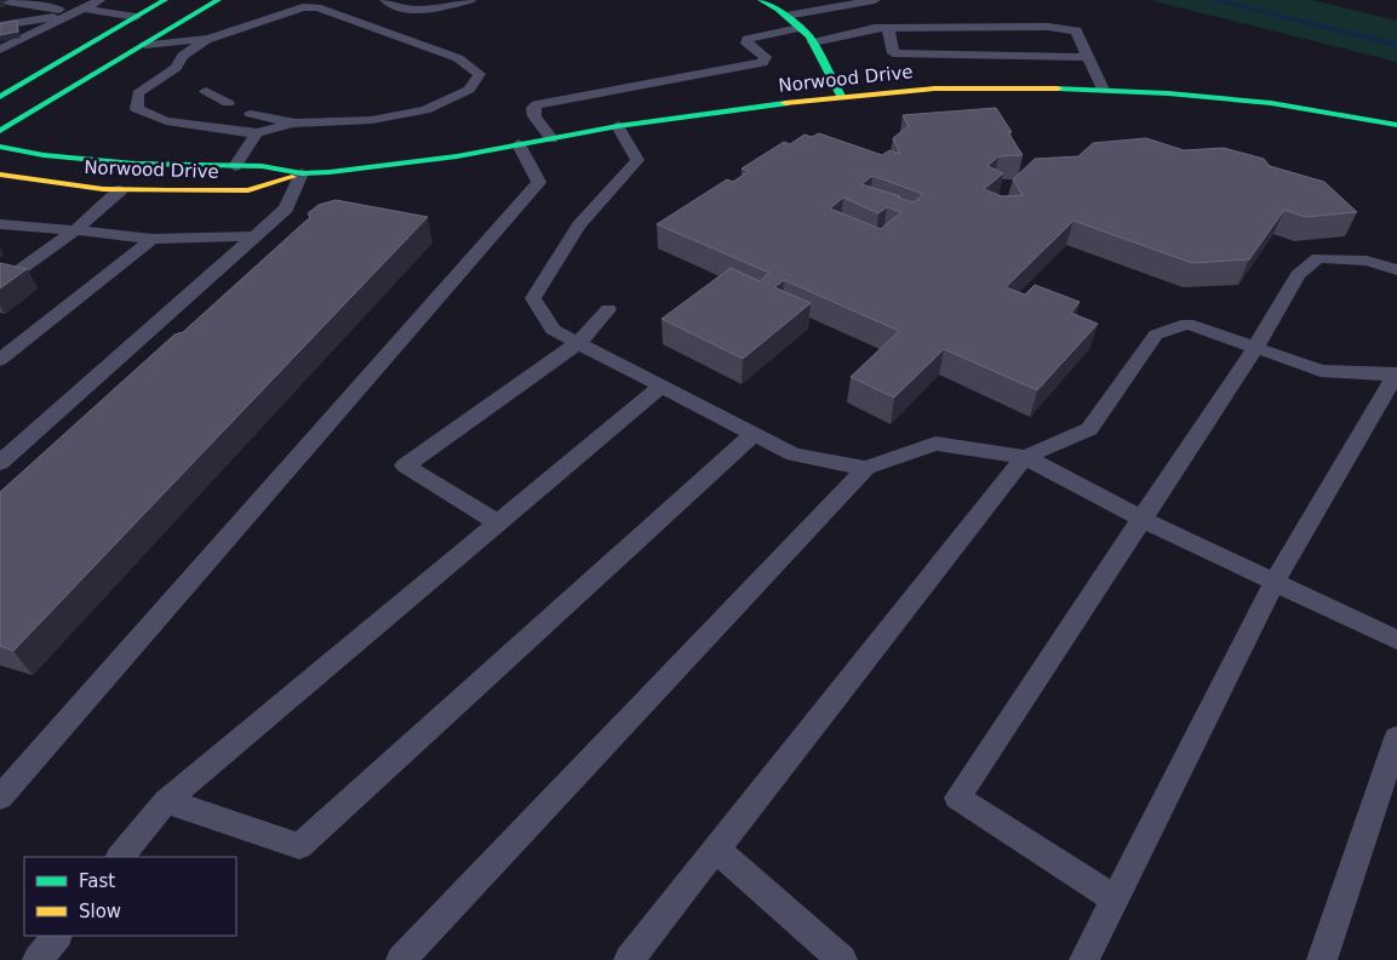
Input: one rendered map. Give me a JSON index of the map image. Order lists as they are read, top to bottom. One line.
{"streets":{"main road":["Norwood Drive"]},"legend":["Fast","Slow"]}
